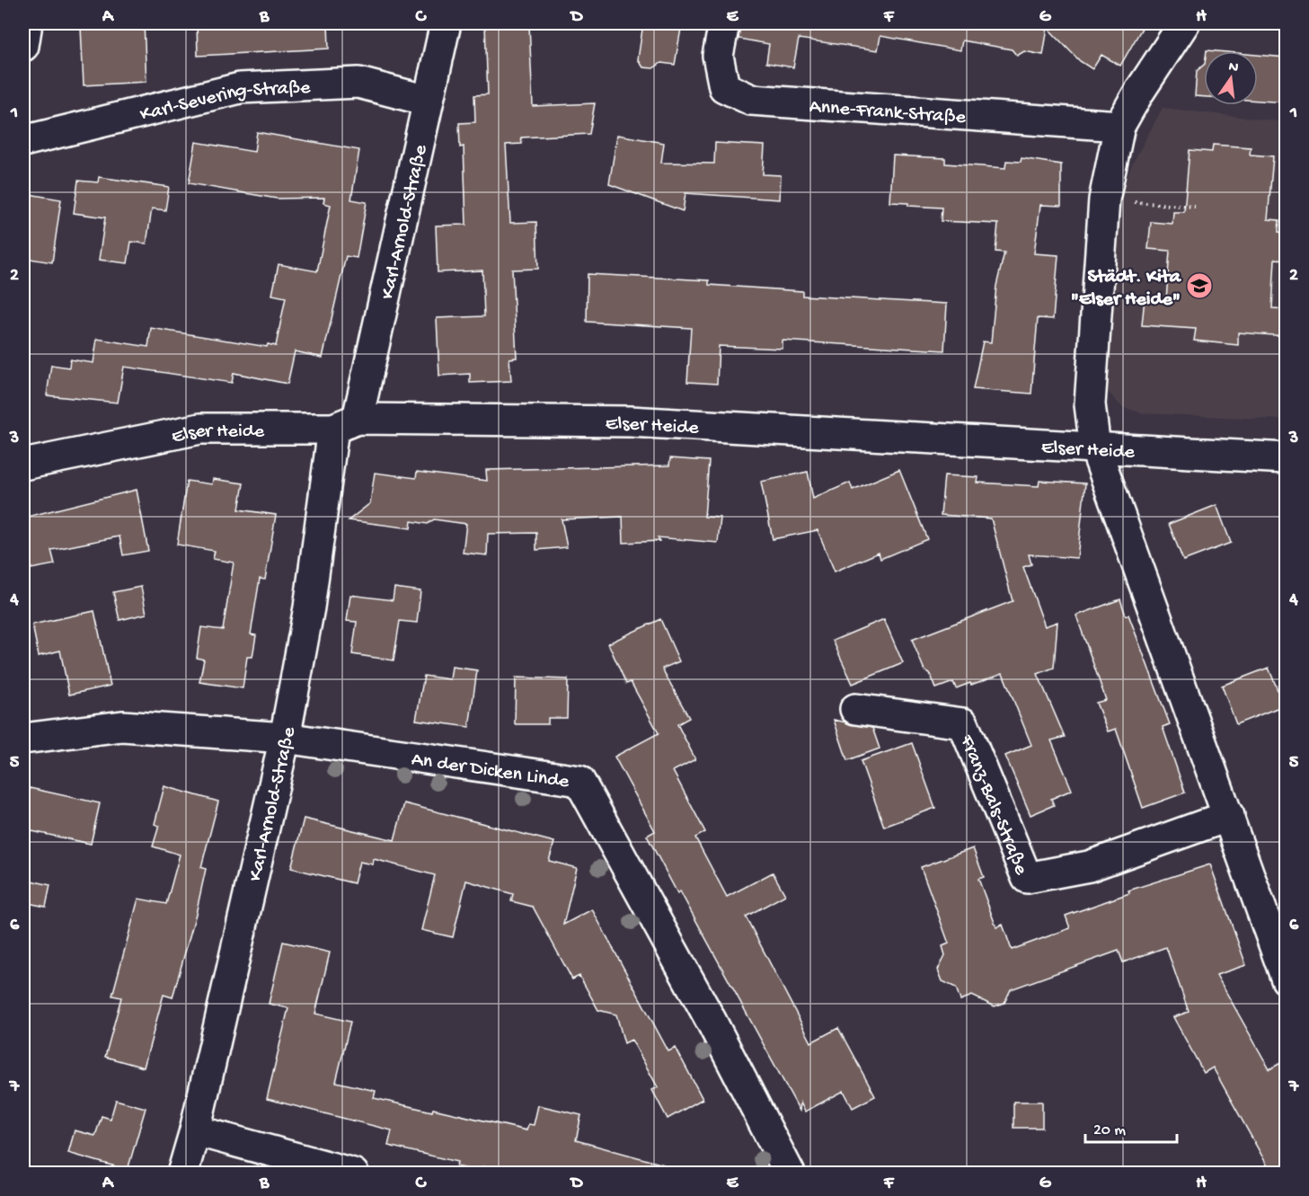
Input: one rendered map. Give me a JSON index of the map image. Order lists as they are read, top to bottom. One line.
{"streets":{"street":["Karl-Severing-Straße","Anne-Frank-Straße","Karl-Arnold-Straße","Elser Heide","An der Dicken Linde","Franz-Bals-Straße"]},"crossings":[["Karl-Severing-Straße","Karl-Arnold-Straße"],["Karl-Arnold-Straße","Elser Heide"],["Karl-Arnold-Straße","An der Dicken Linde"]],"places":{"school or university":["Städt. Kita \"Elser Heide\""]},"scale_bar":"20 m","north":"top","grid":{"columns":["A","B","C","D","E","F","G","H"],"rows":["1","2","3","4","5","6","7"]}}
